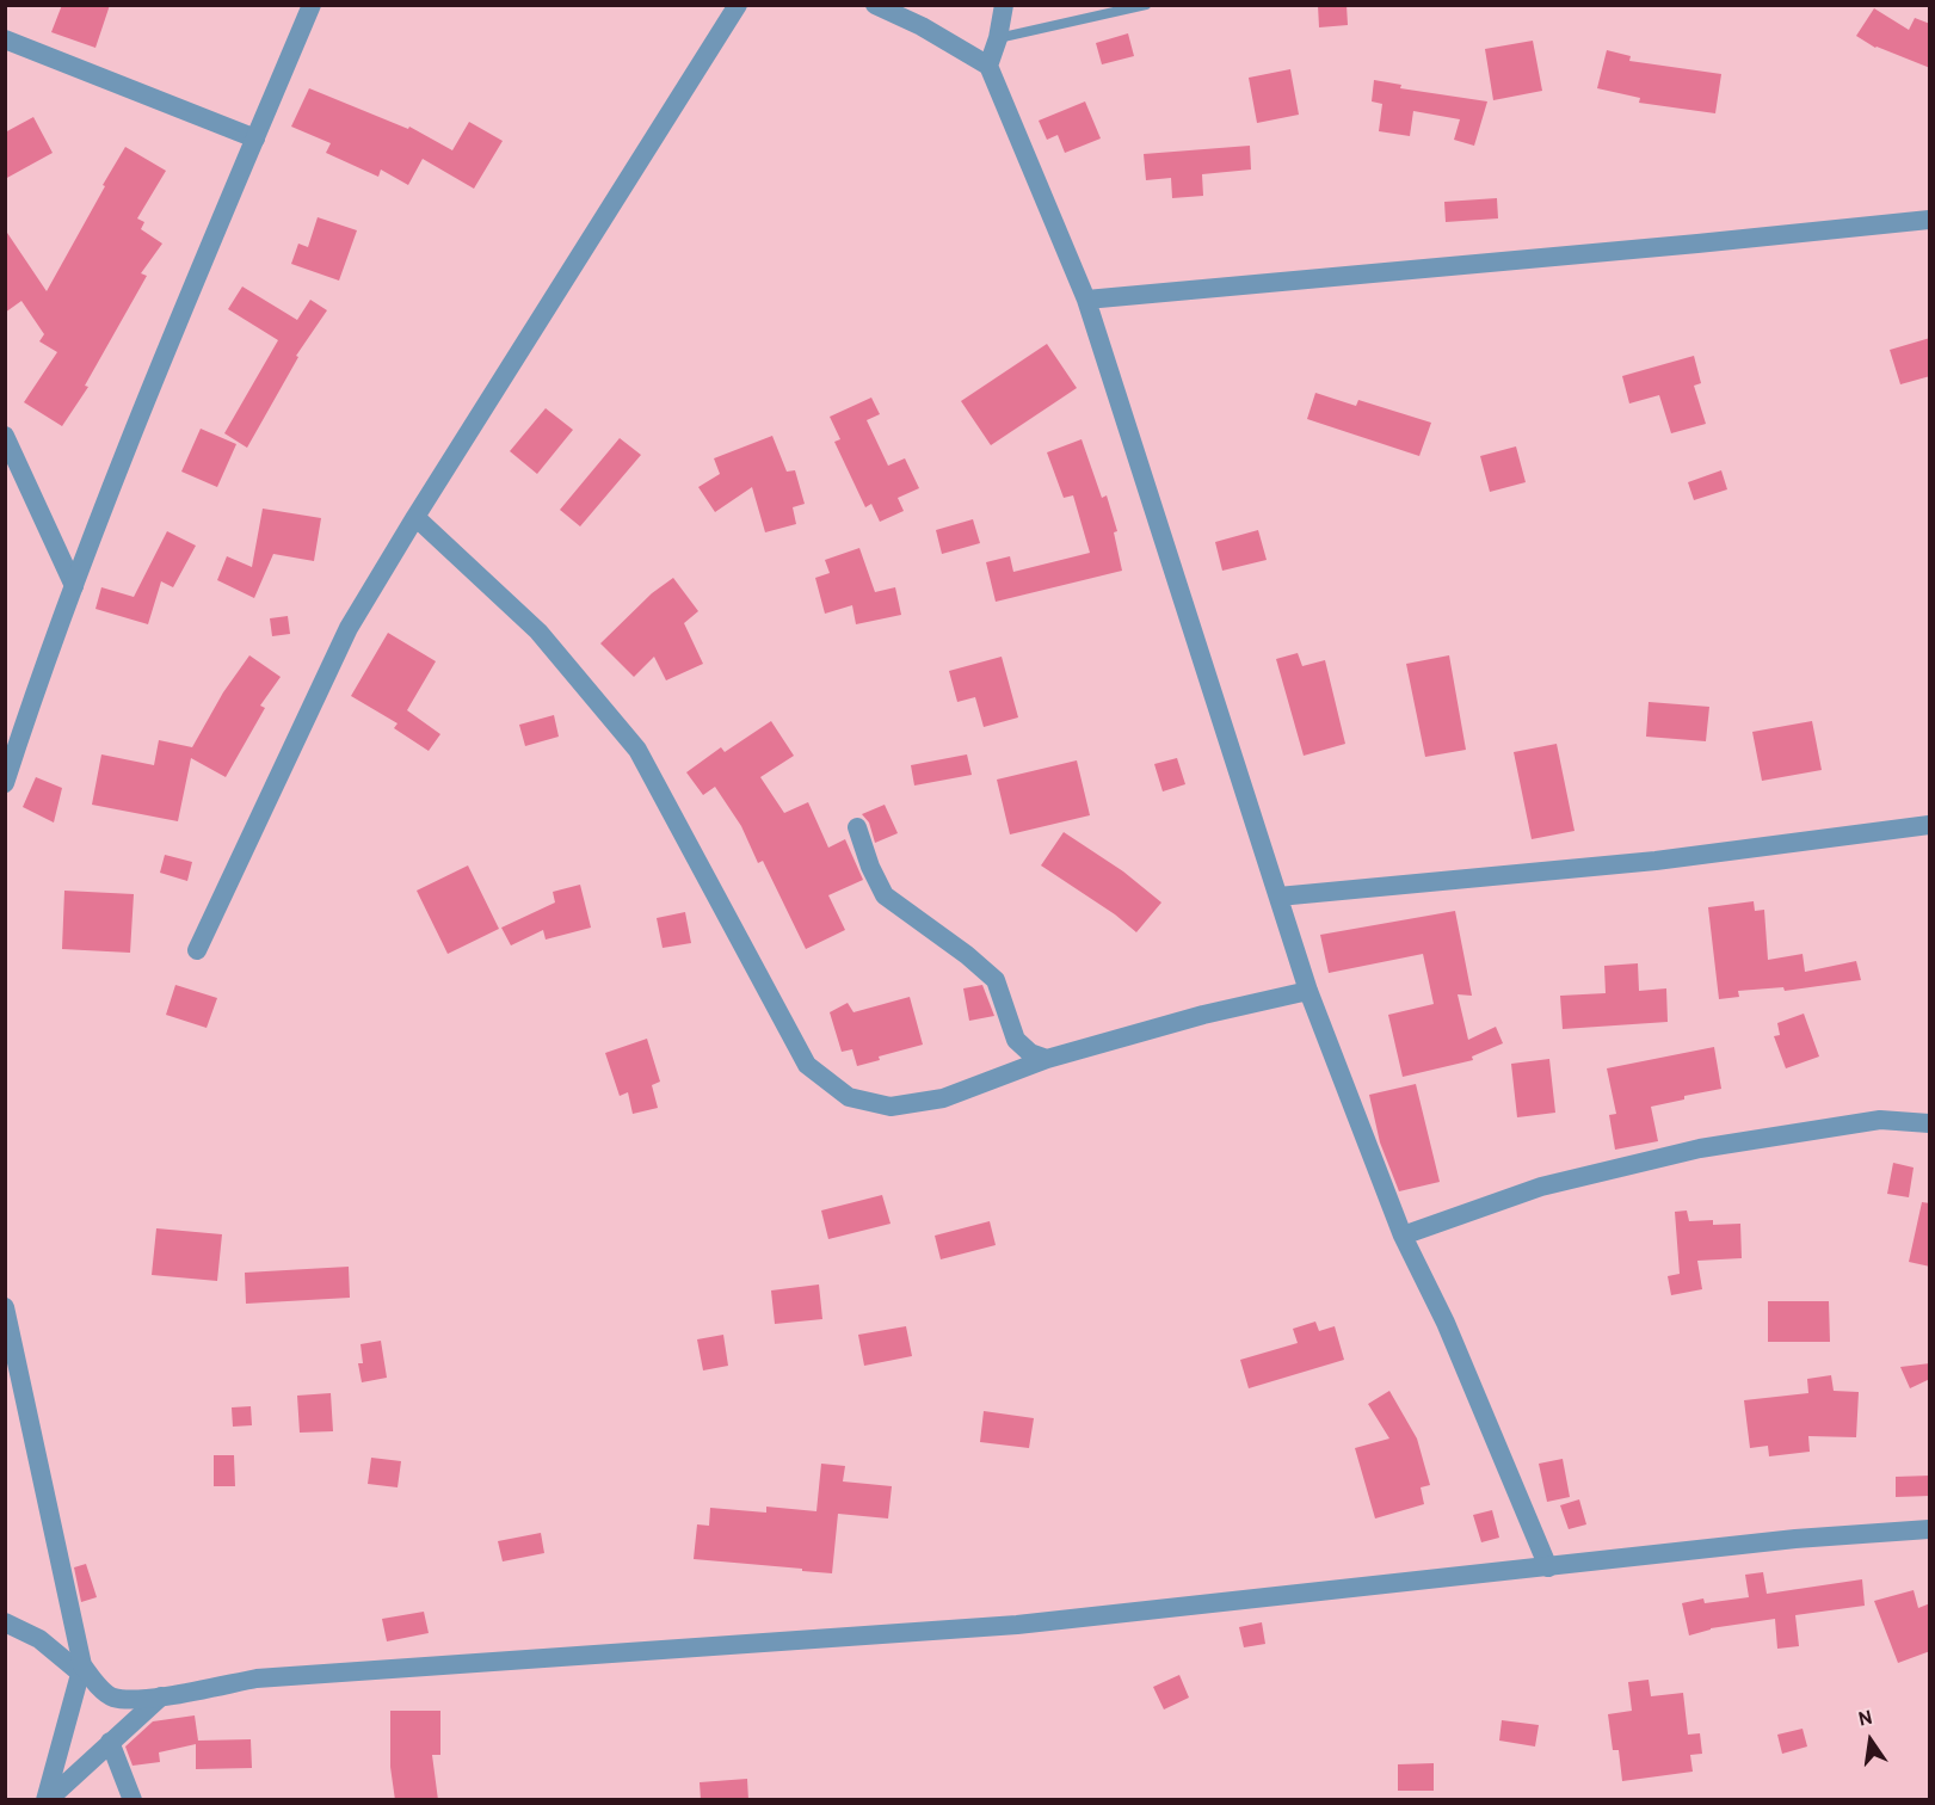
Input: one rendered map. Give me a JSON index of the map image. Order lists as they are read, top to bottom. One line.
{"north":"top"}
